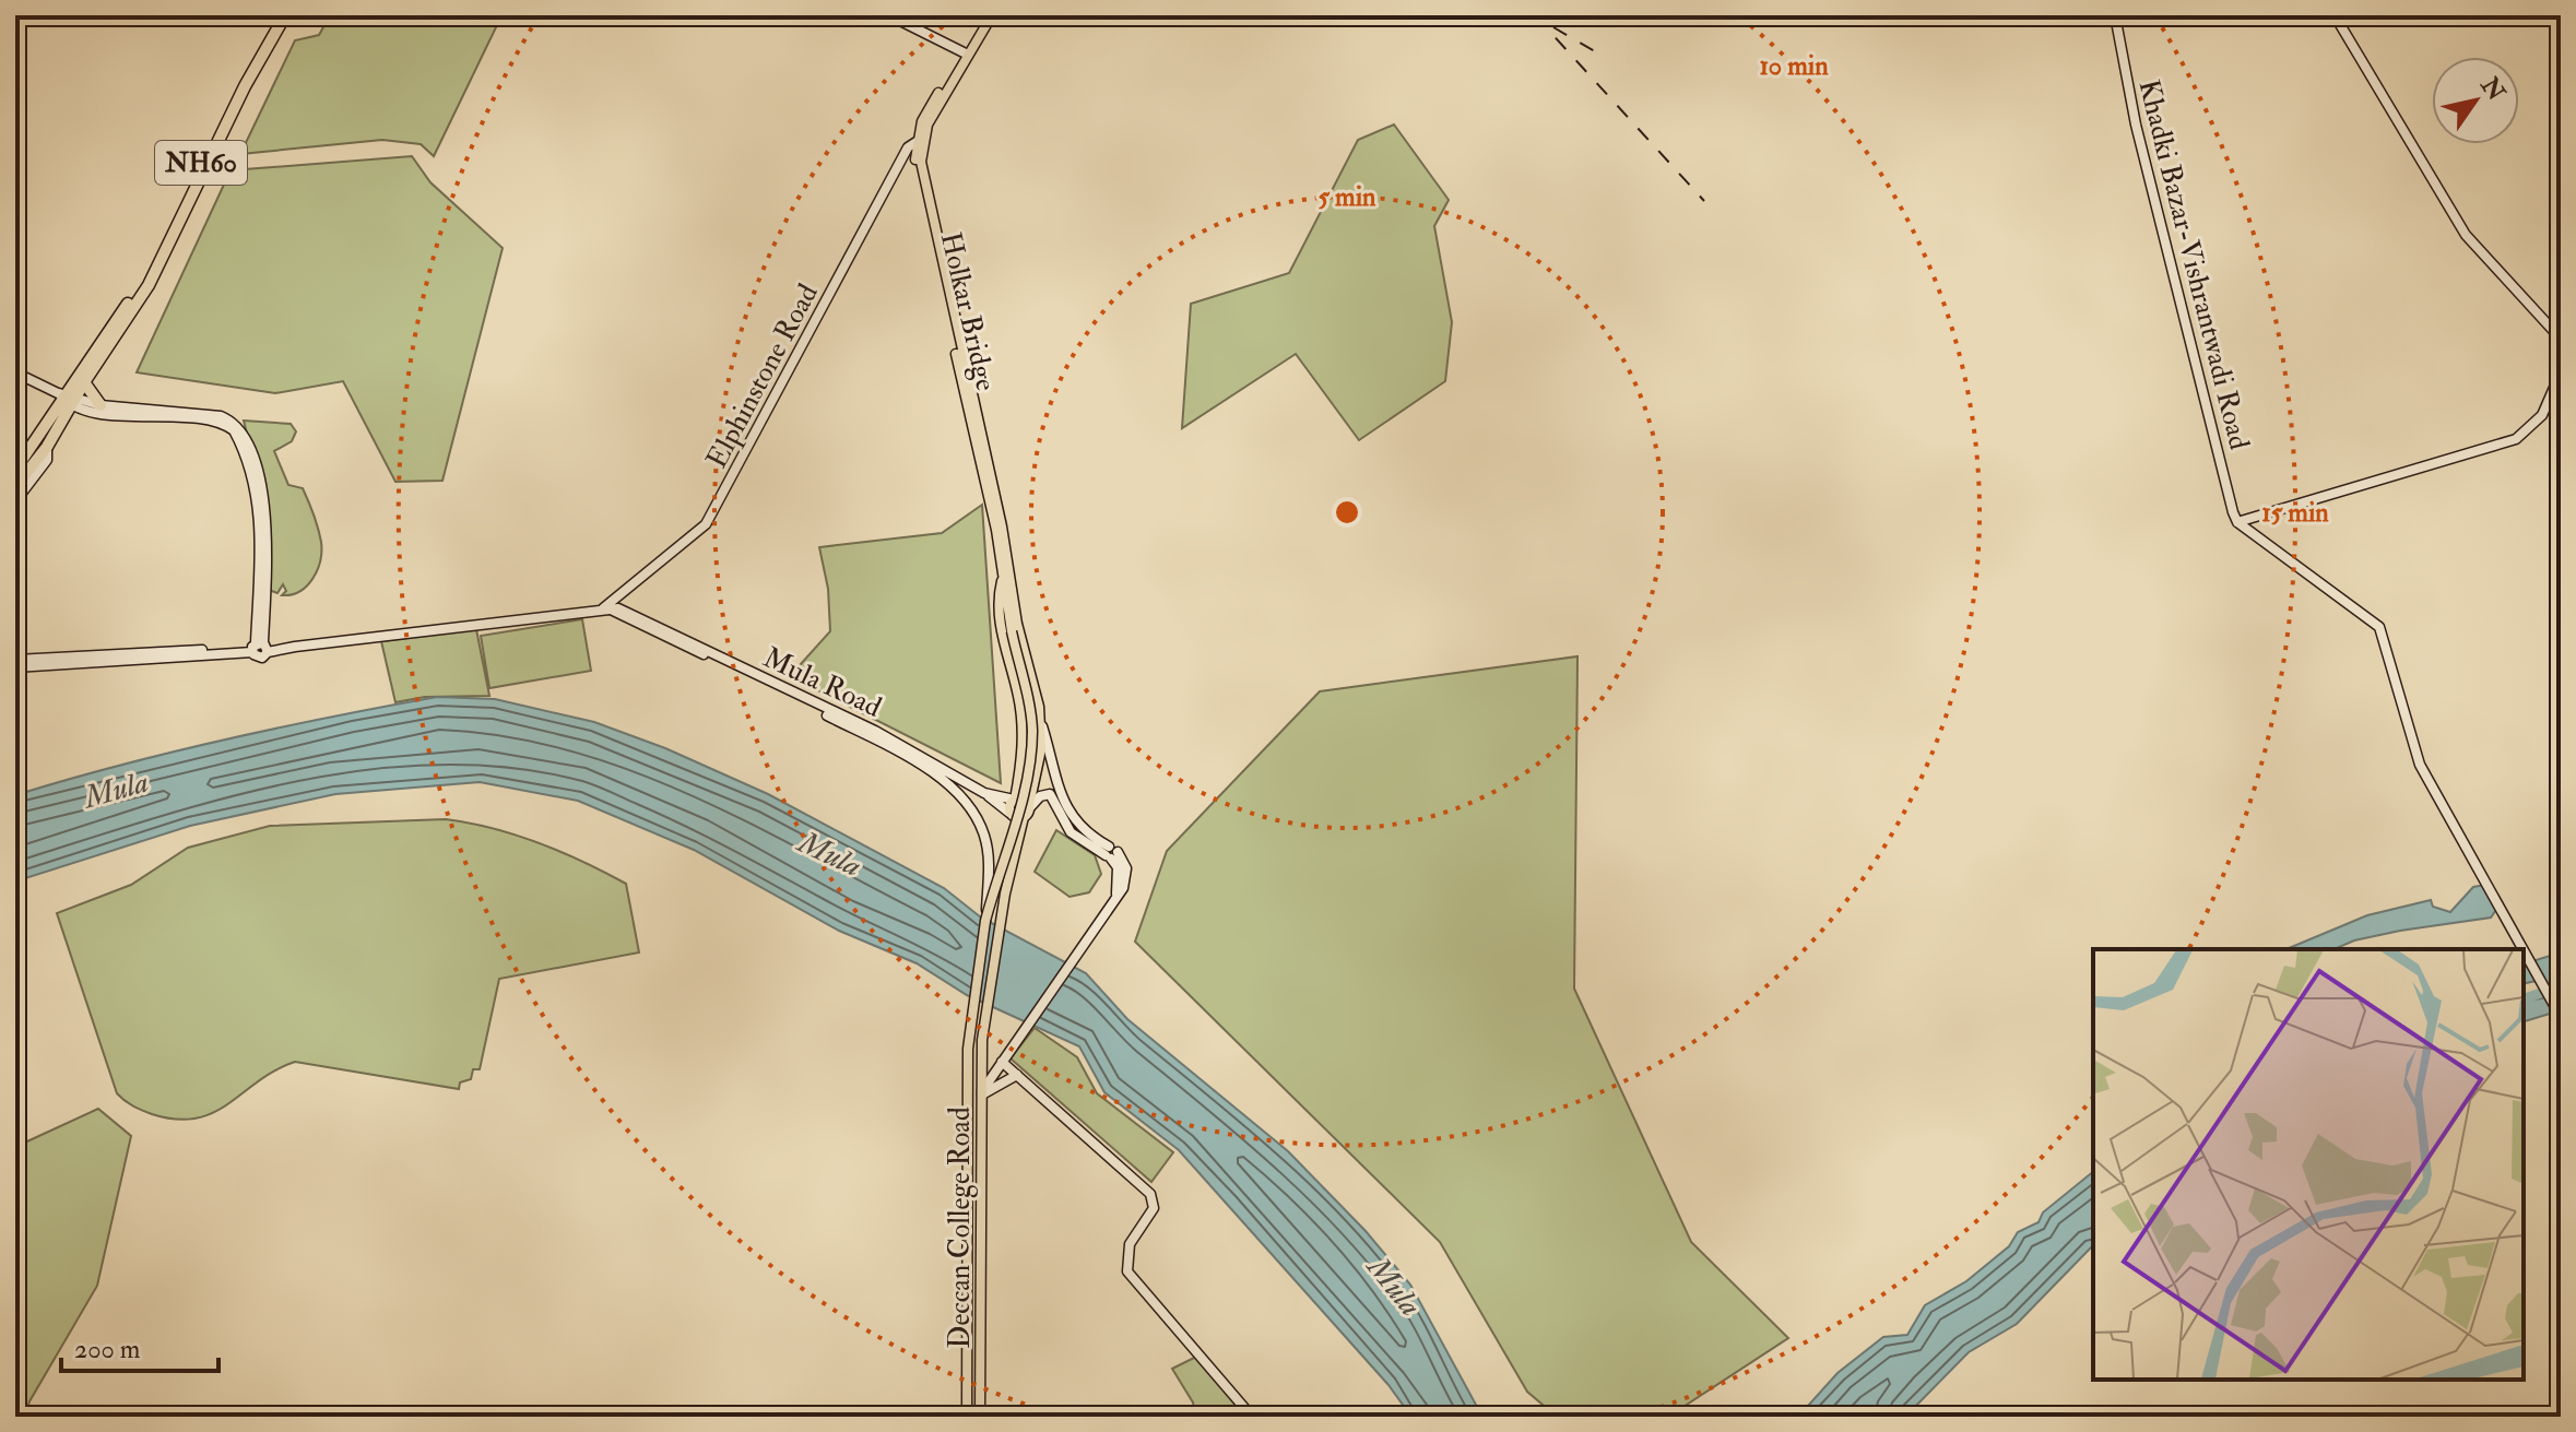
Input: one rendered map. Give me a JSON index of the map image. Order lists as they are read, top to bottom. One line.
{"streets":{"highway":["NH60"],"main road":["Holkar Bridge","Elphinstone Road","Deccan College Road"],"street":["Khadki Bazar-Vishrantwadi Road","Mula Road"]},"crossings":[["Holkar Bridge","Elphinstone Road"],["Holkar Bridge","Deccan College Road"],["Elphinstone Road","Mula Road"],["Elphinstone Road","Deccan College Road"]],"water":["Mula"],"scale_bar":"200 m","north":"top right","rings":["10 min","5 min","15 min"]}
